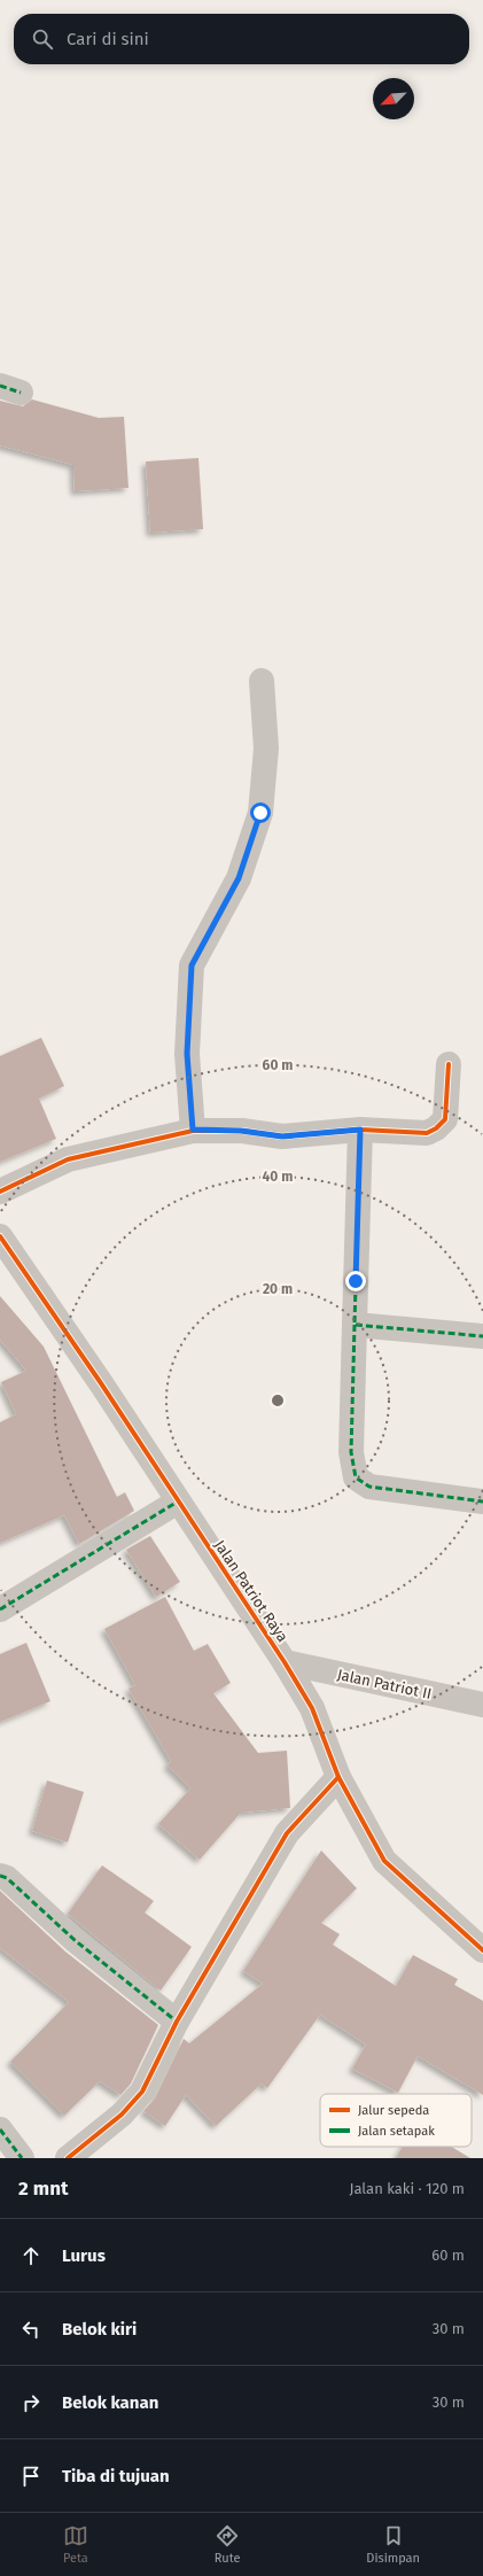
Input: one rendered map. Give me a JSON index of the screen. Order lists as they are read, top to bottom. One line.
{"streets":{"street":["Jalan Patriot Raya","Jalan Patriot II"]},"crossings":[["Jalan Patriot Raya","Jalan Patriot II"]],"legend":["Jalur sepeda","Jalan setapak"],"north":"bottom left","page":{"search":"Cari di sini","heading":["2 mnt","Jalan kaki · 120 m"],"list":[["Lurus","60 m"],["Belok kiri","30 m"],["Belok kanan","30 m"],"Tiba di tujuan"],"nav":["Peta","Rute","Disimpan"]},"rings":["60 m","40 m","20 m"]}
